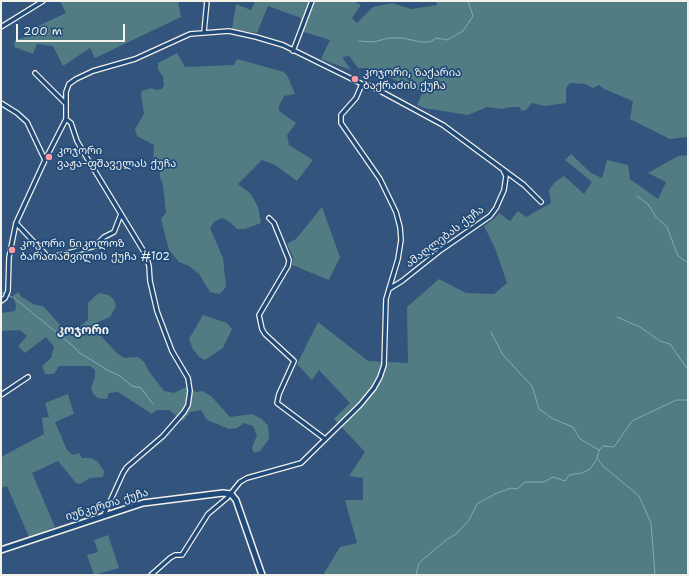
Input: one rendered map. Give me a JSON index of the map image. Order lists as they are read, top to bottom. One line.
{"streets":{"main road":["იუნკერთა ქუჩა"],"street":["ამაღლებას ქუჩა"]},"districts":["კოჯორი"],"places":["კოჯორი, ზაქარია ბაქრაძის ქუჩა","კოჯორი ვაჟა-ფშაველას ქუჩა","კოჯორი ნიკოლოზ ბარათაშვილის ქუჩა #102"],"scale_bar":"200 m"}
